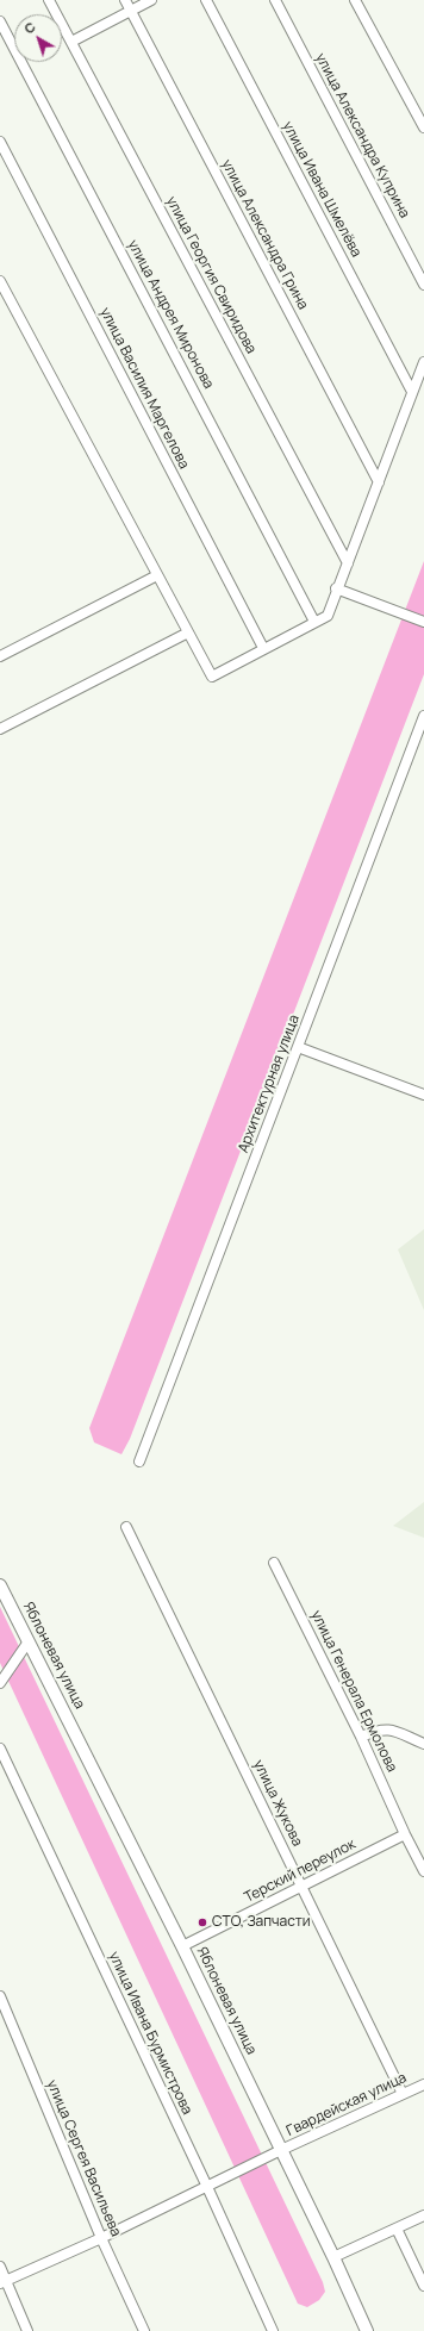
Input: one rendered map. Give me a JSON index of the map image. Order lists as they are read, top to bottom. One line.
{"streets":{"street":["улица Александра Куприна","улица Ивана Шмелёва","улица Александра Грина","улица Георгия Свиридова","улица Андрея Миронова","улица Василия Маргелова","Архитектурная улица","Яблоневая улица","улица Генерала Ермолова","улица Жукова","Терский переулок","улица Ивана Бурмистрова","Гвардейская улица","улица Сергея Васильева"]},"crossings":[["Яблоневая улица","Терский переулок"],["Яблоневая улица","Гвардейская улица"],["улица Генерала Ермолова","Терский переулок"],["улица Жукова","Терский переулок"],["улица Жукова","Гвардейская улица"],["улица Ивана Бурмистрова","Гвардейская улица"],["Гвардейская улица","улица Сергея Васильева"]],"places":["СТО, Запчасти"],"north":"top left"}
